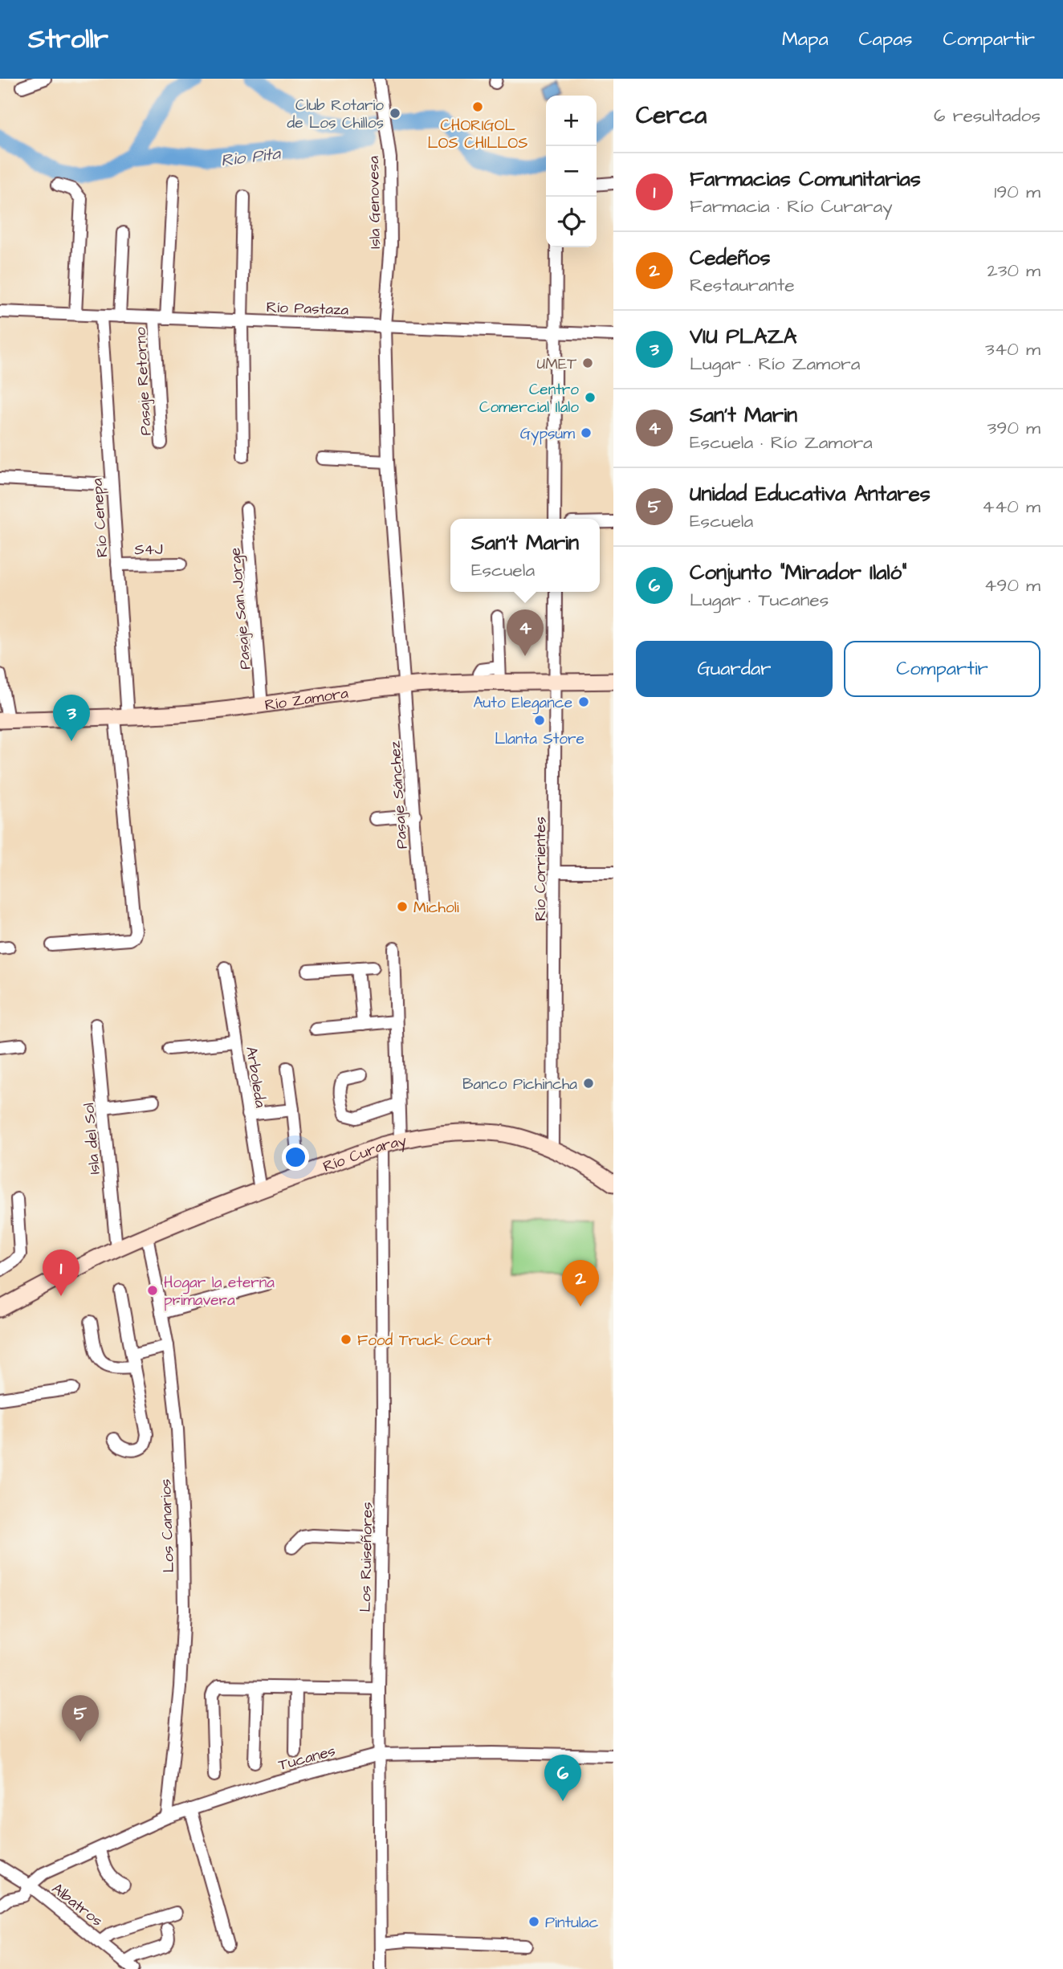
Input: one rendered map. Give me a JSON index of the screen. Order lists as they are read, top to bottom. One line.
{"streets":{"street":["Isla Genovesa","Río Pastaza","Pasaje Retorno","Río Cenepa","S4J","Pasaje San Jorge","Río Zamora","Pasaje Sánchez","Río Corrientes","Arboleda","Isla del Sol","Río Curaray","Los Canarios","Los Ruiseñores","Tucanes","Albatros"]},"crossings":[["Isla Genovesa","Río Pastaza"],["Isla Genovesa","Pasaje Sánchez"],["Río Pastaza","Pasaje Retorno"],["Río Pastaza","Río Cenepa"],["Río Cenepa","S4J"],["Río Cenepa","Río Zamora"],["Pasaje San Jorge","Río Zamora"],["Río Zamora","Pasaje Sánchez"],["Río Zamora","Río Corrientes"],["Río Corrientes","Río Curaray"],["Arboleda","Río Curaray"],["Isla del Sol","Río Curaray"],["Río Curaray","Los Canarios"],["Río Curaray","Los Ruiseñores"],["Los Canarios","Tucanes"],["Los Ruiseñores","Tucanes"],["Tucanes","Albatros"]],"water":["Rio Pita"],"places":["CHORIGOL LOS CHILLOS","Club Rotario de Los Chillos","UMET","Centro Comercial Ilalo","Gypsum","Auto Elegance","Llanta Store","Micholi","Banco Pichincha","Hogar la eterna primavera","Food Truck Court","Pintulac"],"page":{"header":"Strollr","nav":["Mapa","Capas","Compartir"],"heading":["Cerca","6 resultados"],"map_buttons":["+","−"],"list":[{"mark":"1","name":"Farmacias Comunitarias","note":"Farmacia · Río Curaray","value":"190 m"},{"mark":"2","name":"Cedeños","note":"Restaurante","value":"230 m"},{"mark":"3","name":"VIU PLAZA","note":"Lugar · Río Zamora","value":"340 m"},{"mark":"4","name":"San't Marin","note":"Escuela · Río Zamora","value":"390 m"},{"mark":"5","name":"Unidad Educativa Antares","note":"Escuela","value":"440 m"},{"mark":"6","name":"Conjunto \"Mirador Ilaló\"","note":"Lugar · Tucanes","value":"490 m"}],"popup":["San't Marin","Escuela"],"pins":["4","3","1","2","5","6"],"buttons":["Guardar","Compartir"]}}
